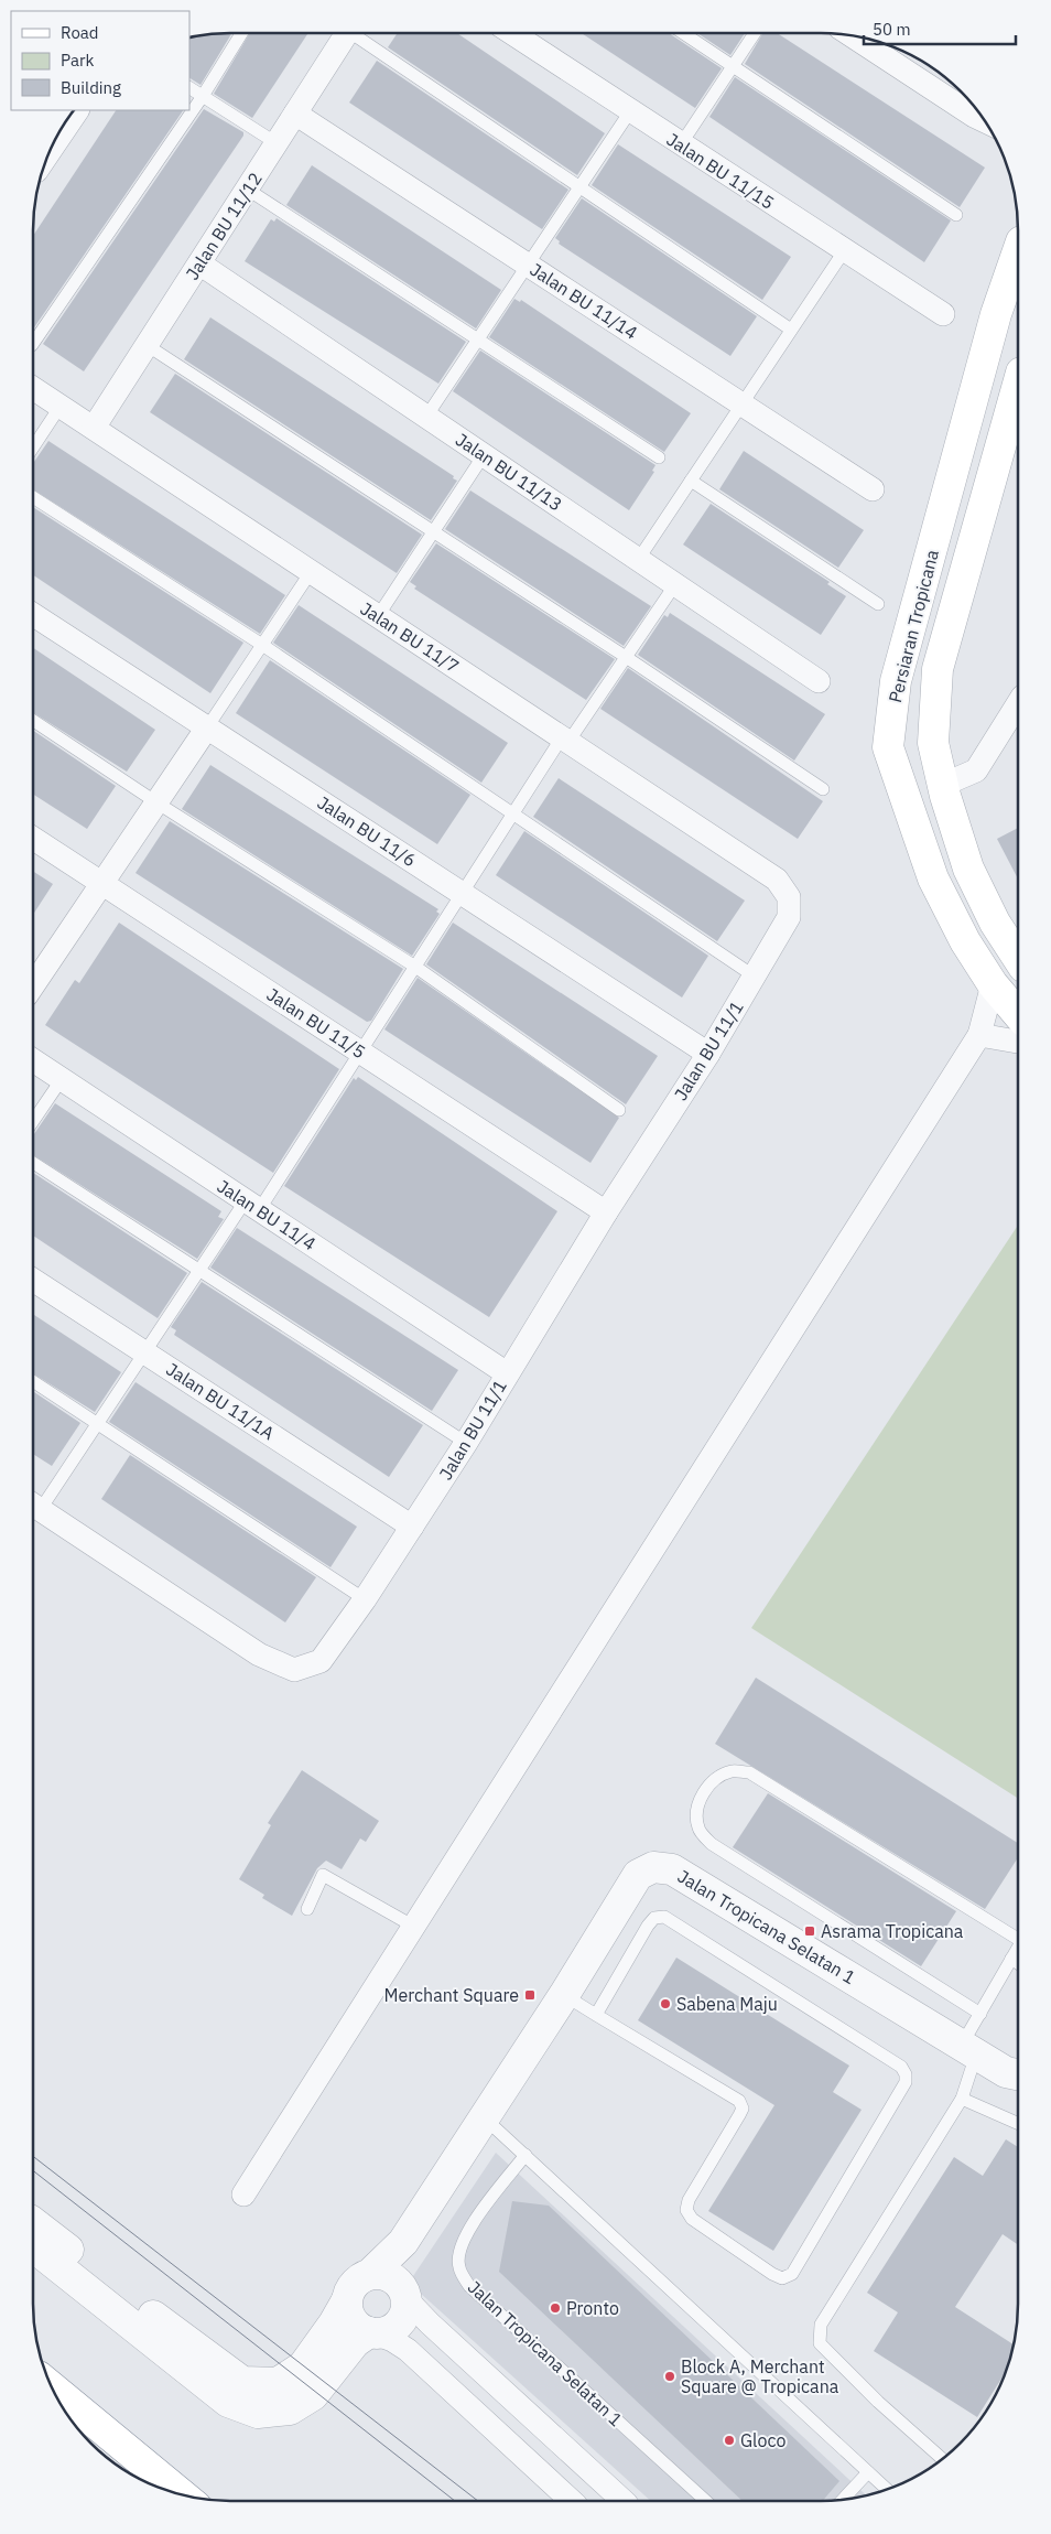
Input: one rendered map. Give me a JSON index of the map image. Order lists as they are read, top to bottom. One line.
{"streets":{"main road":["Persiaran Tropicana"],"street":["Jalan BU 11/15","Jalan BU 11/12","Jalan BU 11/14","Jalan BU 11/13","Jalan BU 11/7","Jalan BU 11/6","Jalan BU 11/5","Jalan BU 11/1","Jalan BU 11/4","Jalan BU 11/1A","Jalan Tropicana Selatan 1"]},"crossings":[["Jalan BU 11/12","Jalan BU 11/14"],["Jalan BU 11/12","Jalan BU 11/13"],["Jalan BU 11/12","Jalan BU 11/7"],["Jalan BU 11/7","Jalan BU 11/1"],["Jalan BU 11/6","Jalan BU 11/1"],["Jalan BU 11/5","Jalan BU 11/1"],["Jalan BU 11/1","Jalan BU 11/4"],["Jalan BU 11/1","Jalan BU 11/1A"]],"places":{"transit":["Asrama Tropicana","Merchant Square"],"other":["Sabena Maju","Pronto","Block A, Merchant Square @ Tropicana","Gloco"]},"legend":["Road","Park","Building"],"scale_bar":"50 m"}
